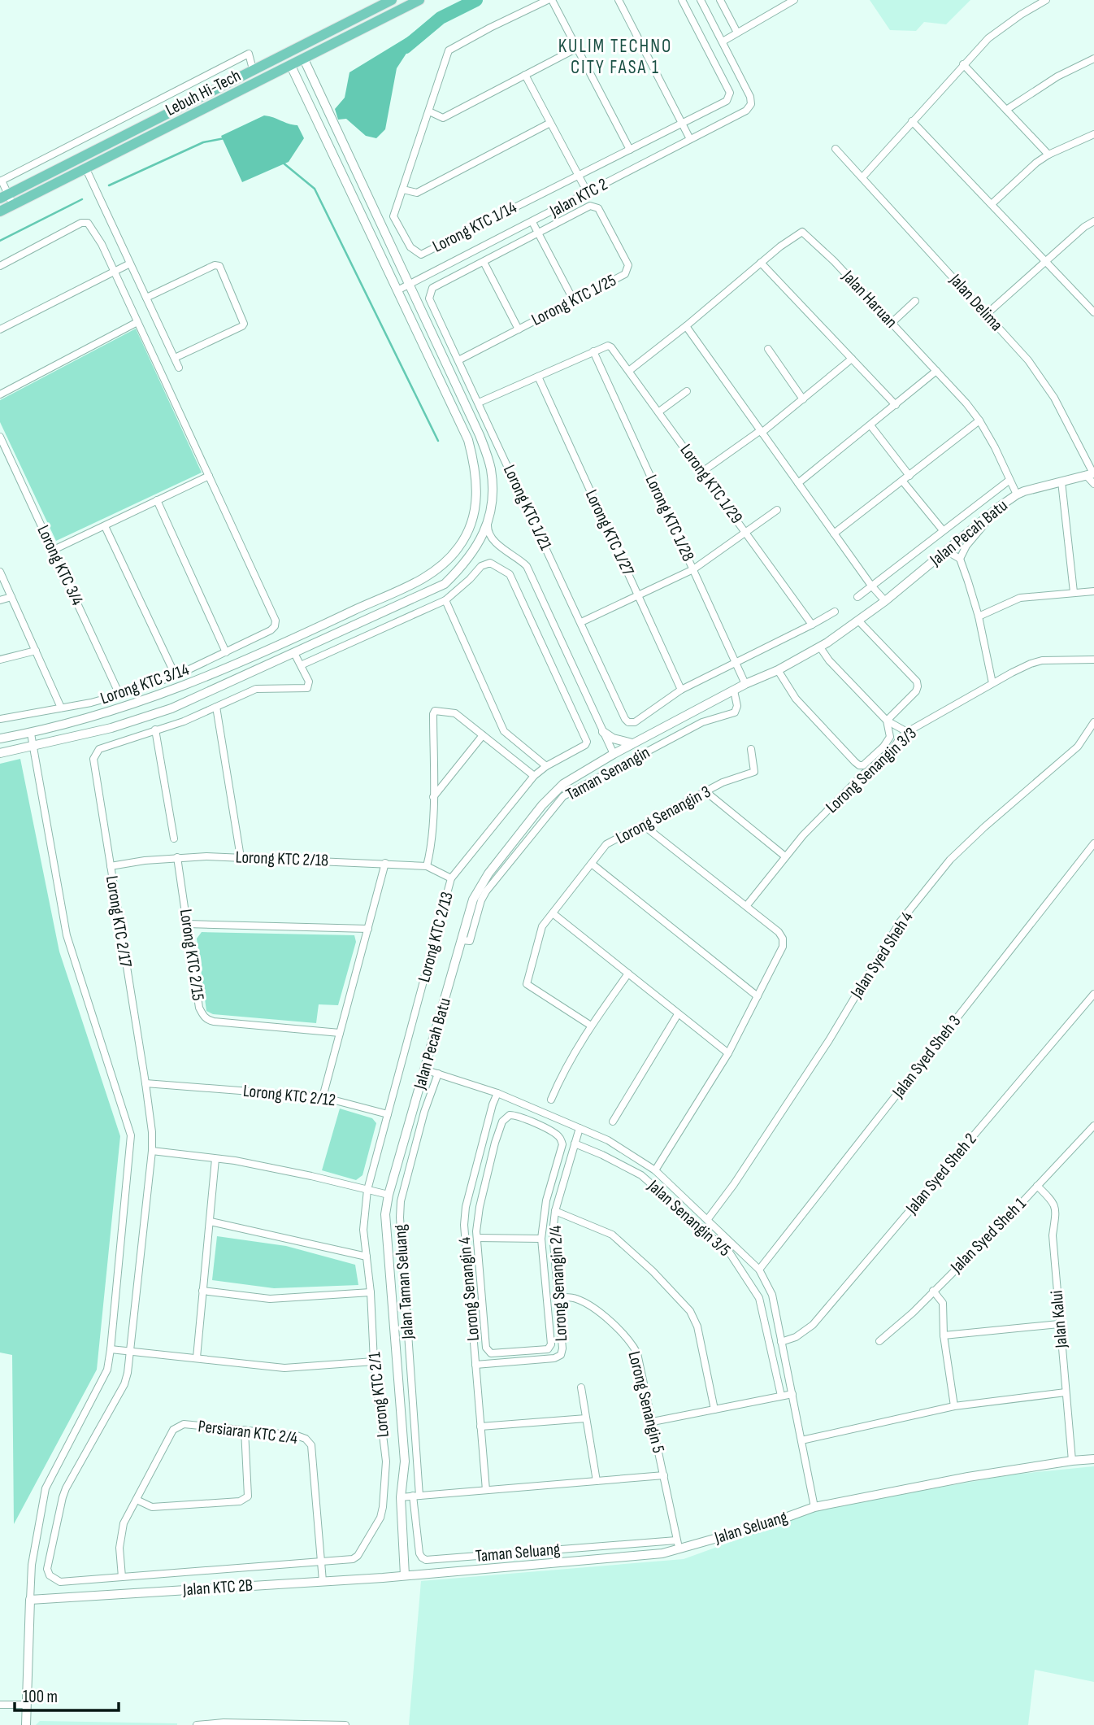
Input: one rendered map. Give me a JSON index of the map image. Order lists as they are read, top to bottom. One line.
{"streets":{"main road":["Lebuh Hi-Tech"],"street":["Jalan KTC 2","Lorong KTC 1/14","Jalan Haruan","Lorong KTC 1/25","Jalan Delima","Lorong KTC 1/29","Lorong KTC 1/21","Lorong KTC 1/28","Lorong KTC 1/27","Jalan Pecah Batu","Lorong KTC 3/4","Lorong KTC 3/14","Lorong Senangin 3/3","Taman Senangin","Lorong Senangin 3","Lorong KTC 2/18","Lorong KTC 2/17","Lorong KTC 2/13","Lorong KTC 2/15","Jalan Syed Sheh 4","Jalan Syed Sheh 3","Lorong KTC 2/12","Jalan Syed Sheh 2","Jalan Senangin 3/5","Jalan Syed Sheh 1","Jalan Taman Seluang","Lorong Senangin 2/4","Lorong Senangin 4","Jalan Kalui","Lorong KTC 2/1","Lorong Senangin 5","Persiaran KTC 2/4","Jalan Seluang","Taman Seluang","Jalan KTC 2B"]},"crossings":[["Jalan Haruan","Lorong KTC 1/29"],["Jalan Haruan","Jalan Pecah Batu"],["Lorong KTC 1/25","Lorong KTC 1/21"],["Jalan Delima","Jalan Pecah Batu"],["Lorong KTC 1/29","Lorong KTC 1/21"],["Lorong KTC 1/29","Lorong KTC 1/28"],["Lorong KTC 1/21","Lorong KTC 1/28"],["Lorong KTC 1/21","Lorong KTC 1/27"],["Lorong KTC 1/28","Jalan Pecah Batu"],["Jalan Pecah Batu","Taman Senangin"],["Jalan Pecah Batu","Jalan Seluang"],["Jalan Pecah Batu","Jalan KTC 2B"],["Lorong KTC 3/4","Lorong KTC 3/14"],["Lorong KTC 2/18","Lorong KTC 2/17"],["Lorong KTC 2/18","Lorong KTC 2/13"],["Lorong KTC 2/18","Lorong KTC 2/15"],["Lorong KTC 2/17","Lorong KTC 2/12"],["Lorong KTC 2/17","Persiaran KTC 2/4"],["Lorong KTC 2/13","Lorong KTC 2/12"],["Jalan Senangin 3/5","Lorong Senangin 2/4"],["Jalan Syed Sheh 1","Jalan Kalui"],["Jalan Taman Seluang","Taman Seluang"],["Lorong Senangin 2/4","Lorong Senangin 4"],["Lorong Senangin 2/4","Lorong Senangin 5"],["Jalan Kalui","Jalan Seluang"],["Lorong KTC 2/1","Persiaran KTC 2/4"],["Lorong Senangin 5","Jalan Seluang"],["Lorong Senangin 5","Taman Seluang"],["Persiaran KTC 2/4","Jalan KTC 2B"],["Jalan Seluang","Taman Seluang"],["Jalan Seluang","Jalan KTC 2B"]],"districts":["KULIM TECHNO CITY FASA 1"],"scale_bar":"100 m"}
